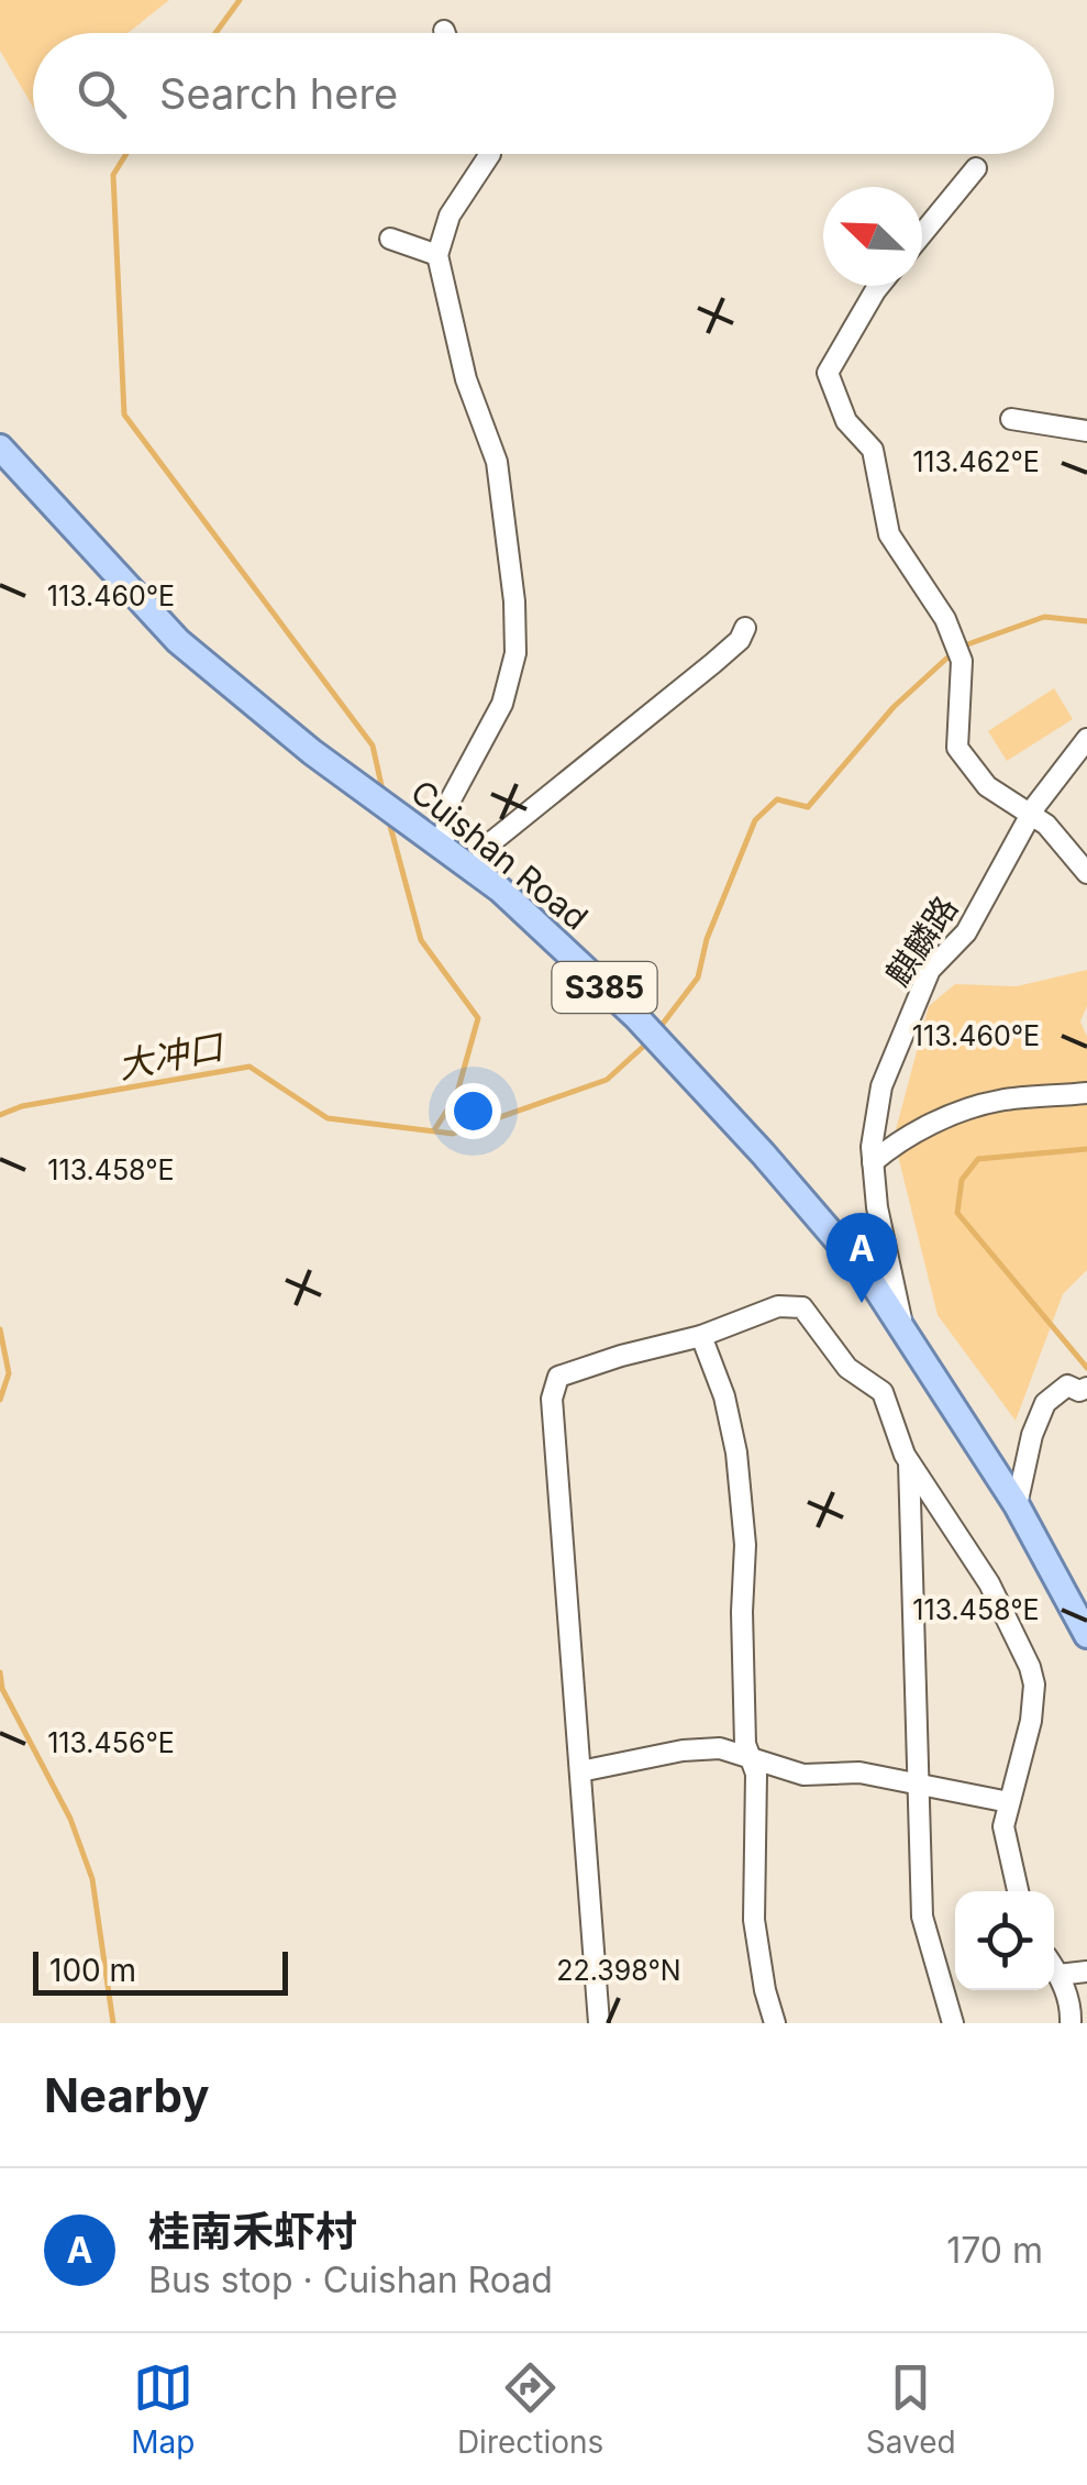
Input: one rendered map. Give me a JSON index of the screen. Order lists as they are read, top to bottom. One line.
{"streets":{"main road":["Cuishan Road","S385"],"street":["麒麟路"]},"crossings":[["Cuishan Road","麒麟路"]],"water":["大冲口"],"scale_bar":"100 m","north":"top left","page":{"search":"Search here","pins":"A","scale":"100 m","heading":"Nearby","list":[{"mark":"A","name":"桂南禾虾村","note":"Bus stop · Cuishan Road","value":"170 m"}],"nav":["Map","Directions","Saved"]},"coordinates":["113.462°E","113.460°E","113.458°E","113.456°E","22.398°N"]}
